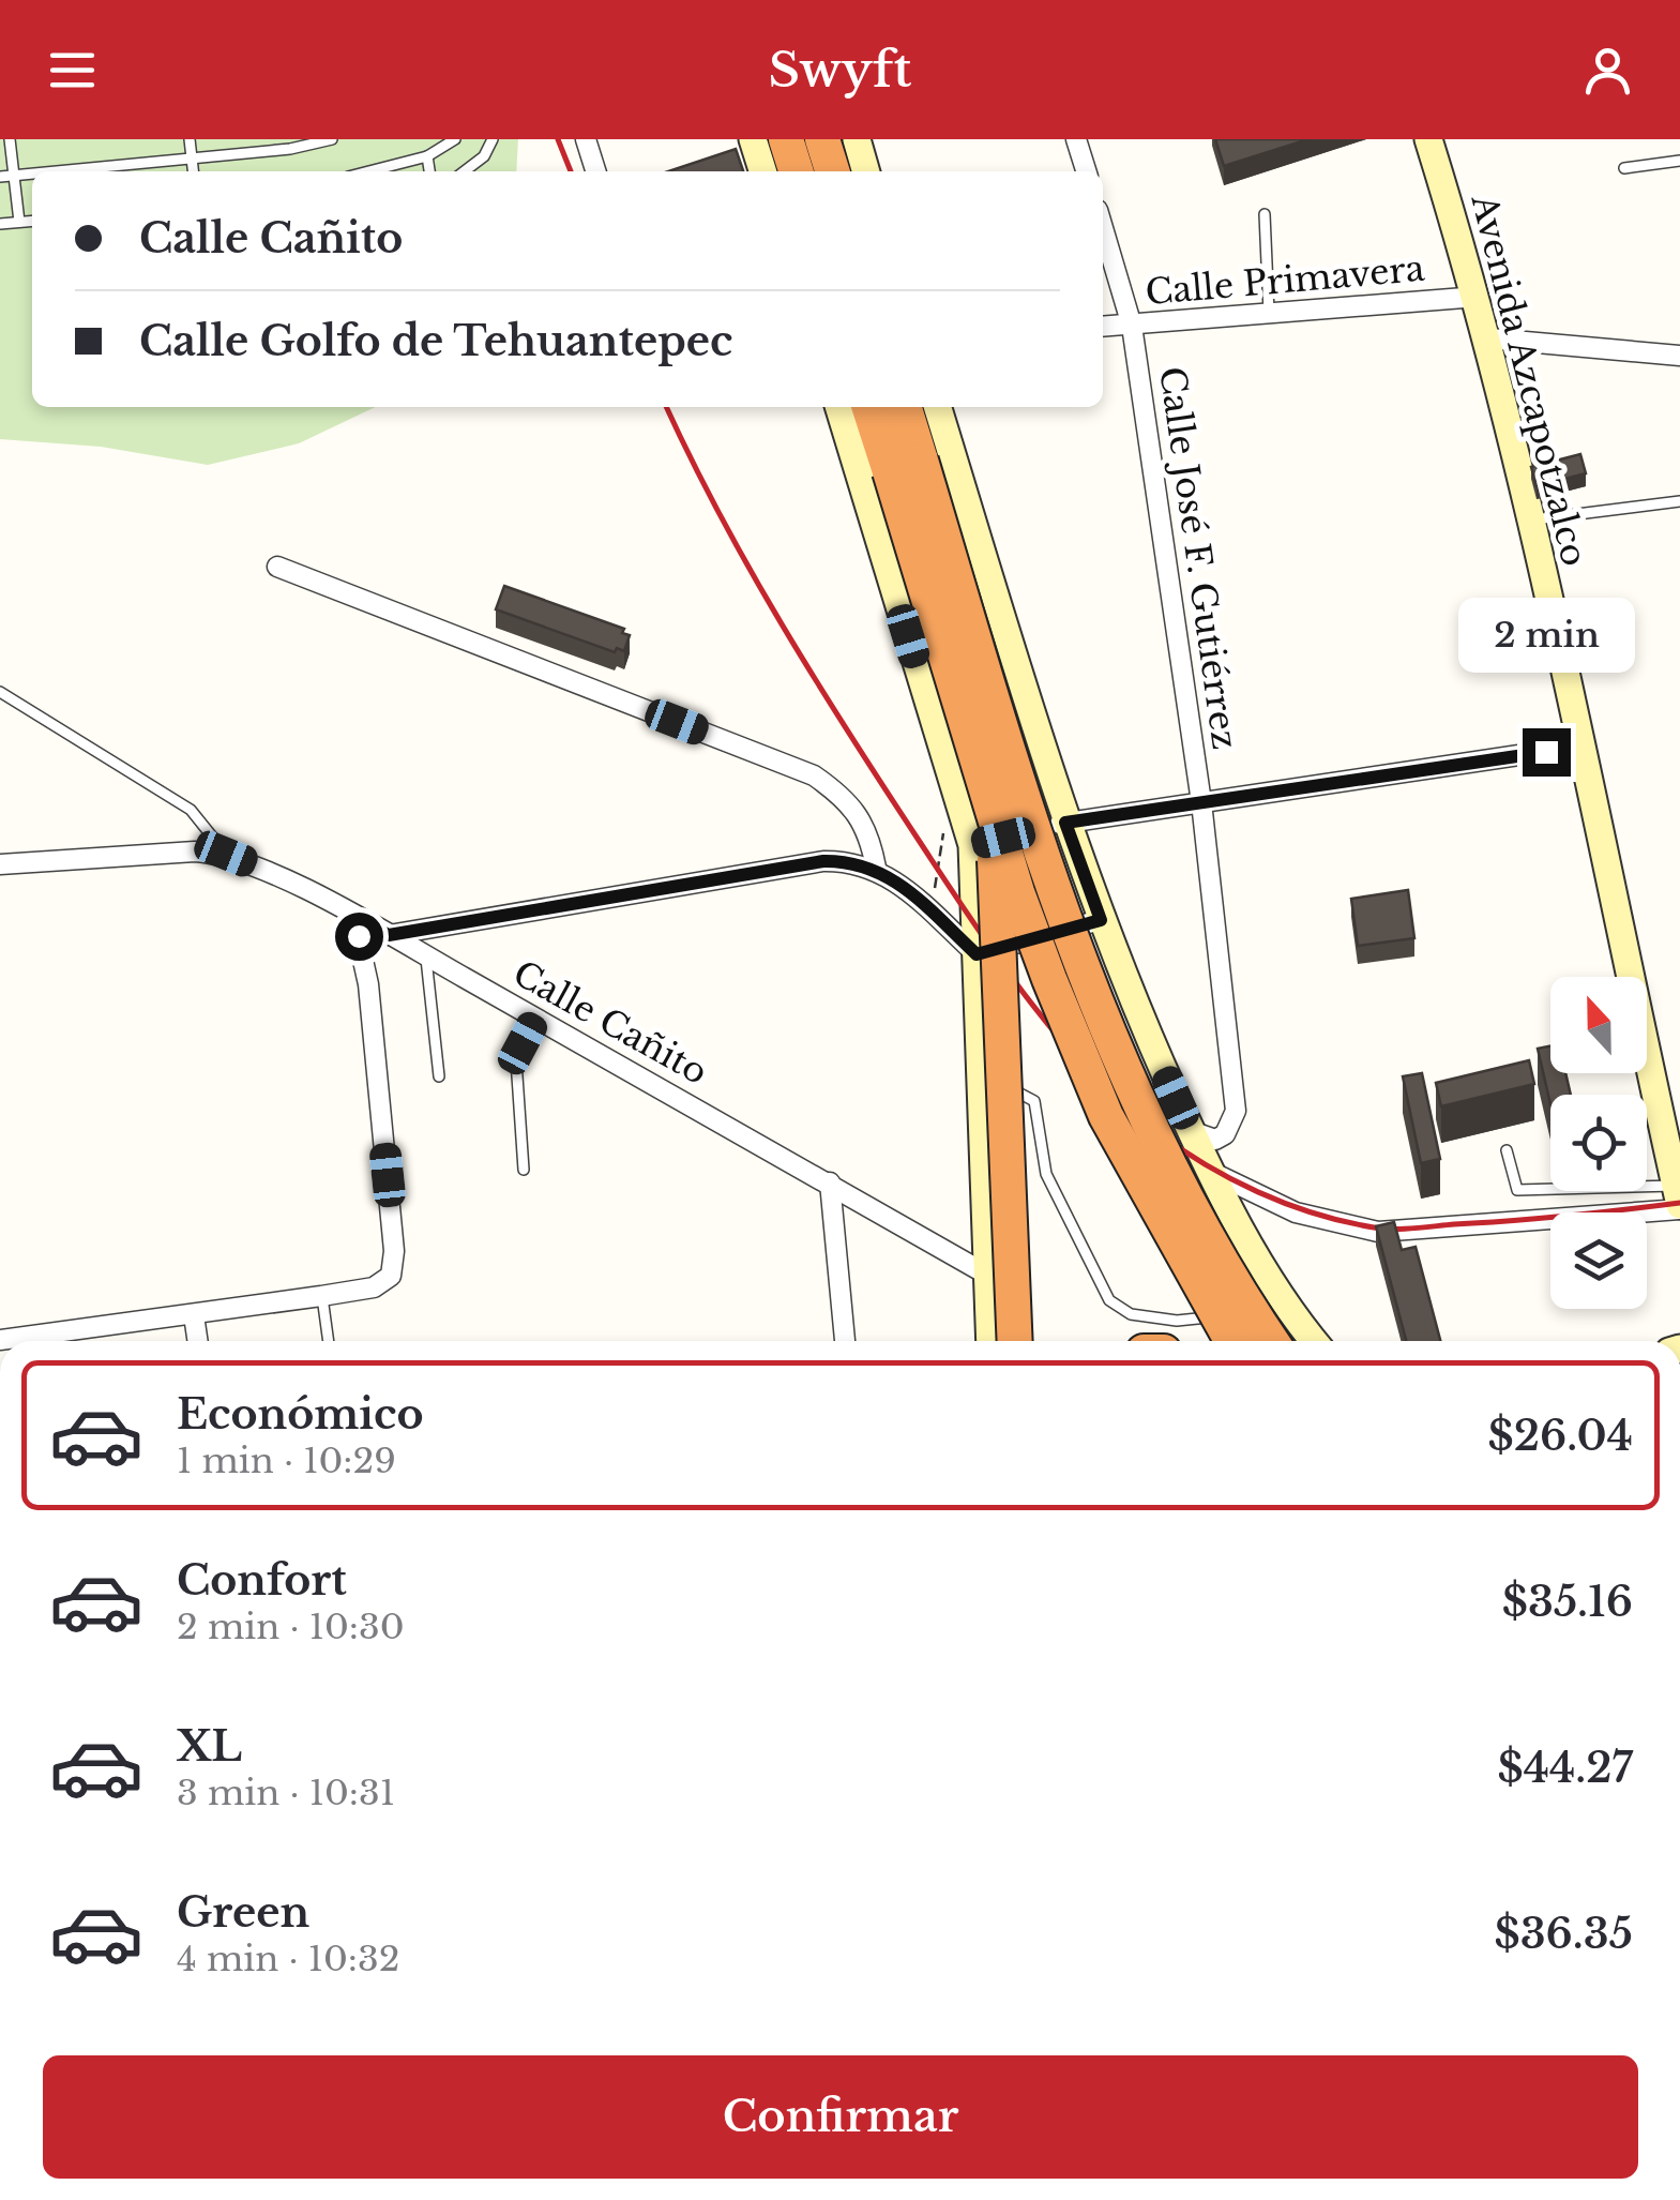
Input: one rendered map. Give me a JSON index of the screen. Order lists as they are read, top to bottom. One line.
{"streets":{"street":["Calle Primavera","Avenida Azcapotzalco","Calle José F. Gutiérrez","Calle Cañito"]},"crossings":[["Calle Primavera","Avenida Azcapotzalco"],["Calle Primavera","Calle José F. Gutiérrez"]],"north":"top","page":{"header":"Swyft","banner":["Calle Cañito","Calle Golfo de Tehuantepec"],"bubble":"2 min","list":[{"name":"Económico","note":"1 min · 10:29","value":"$26.04"},{"name":"Confort","note":"2 min · 10:30","value":"$35.16"},{"name":"XL","note":"3 min · 10:31","value":"$44.27"},{"name":"Green","note":"4 min · 10:32","value":"$36.35"}],"buttons":"Confirmar"}}
